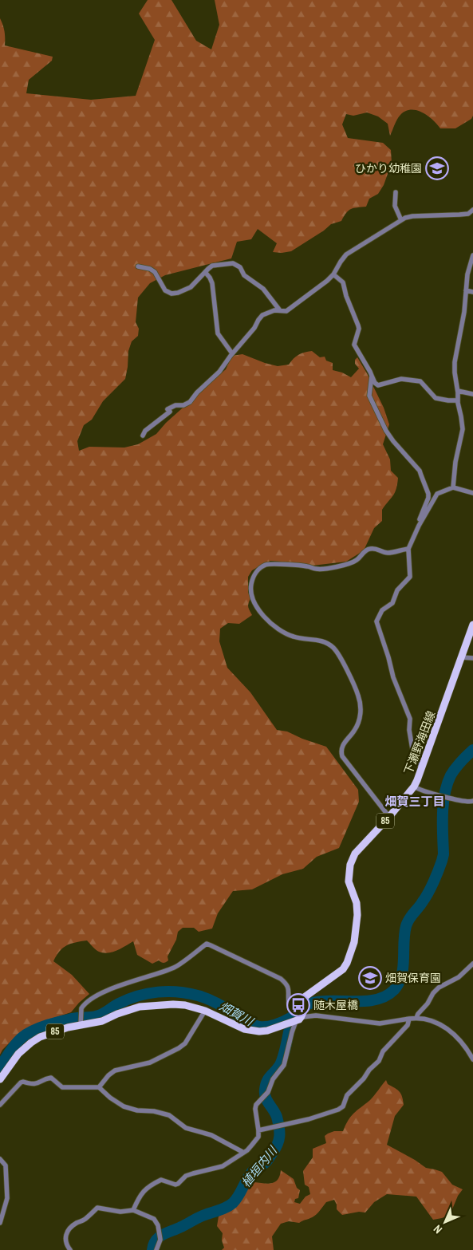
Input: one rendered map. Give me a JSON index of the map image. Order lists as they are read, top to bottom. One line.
{"streets":{"main road":["下瀬野海田線","85"]},"districts":["畑賀三丁目"],"water":["畑賀川","植垣内川"],"places":{"school or university":["ひかり幼稚園","畑賀保育園"],"bus stop":["随木屋橋"]},"north":"bottom left"}
